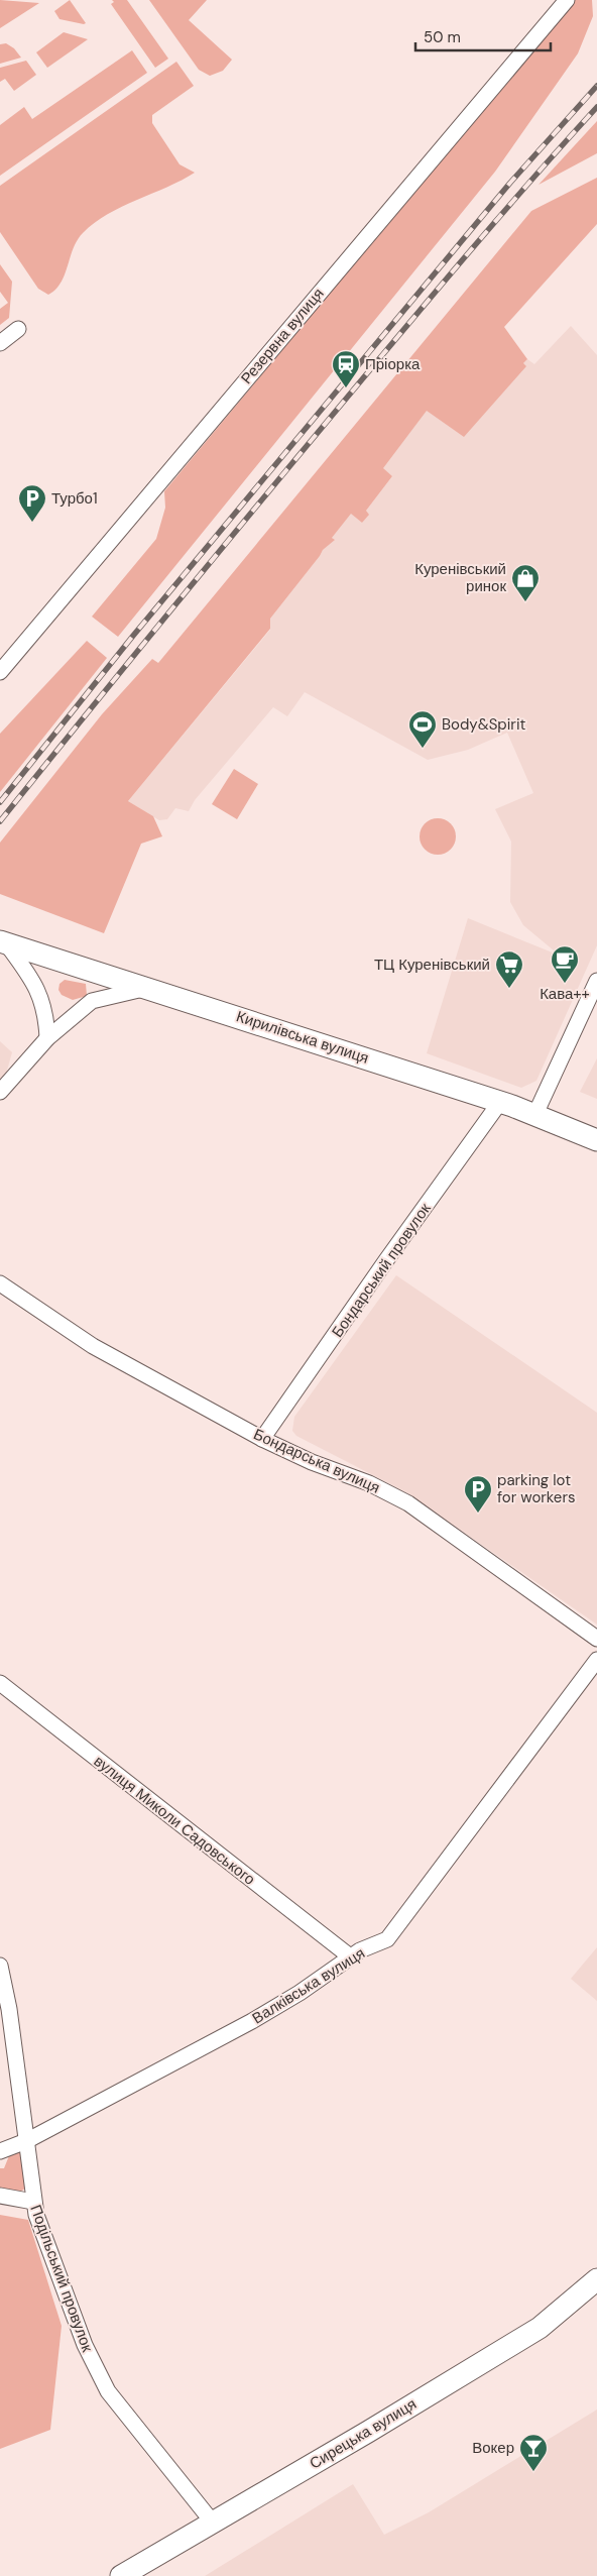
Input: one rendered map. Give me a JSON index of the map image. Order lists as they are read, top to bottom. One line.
{"streets":{"main road":["Кирилівська вулиця","Сирецька вулиця"],"street":["Резервна вулиця","Бондарський провулок","Бондарська вулиця","вулиця Миколи Садовського","Валківська вулиця","Подільський провулок"]},"crossings":[["Кирилівська вулиця","Бондарський провулок"],["Бондарський провулок","Бондарська вулиця"],["вулиця Миколи Садовського","Валківська вулиця"],["Валківська вулиця","Подільський провулок"],["Подільський провулок","Сирецька вулиця"]],"places":{"station":["Пріорка"],"parking":["Турбо1","parking lot for workers"],"shop":["Куренівський ринок"],"sports":["Body&Spirit"],"cafe":["Кава++"],"supermarket":["ТЦ Куренівський"],"bar":["Вокер"]},"scale_bar":"50 m"}
